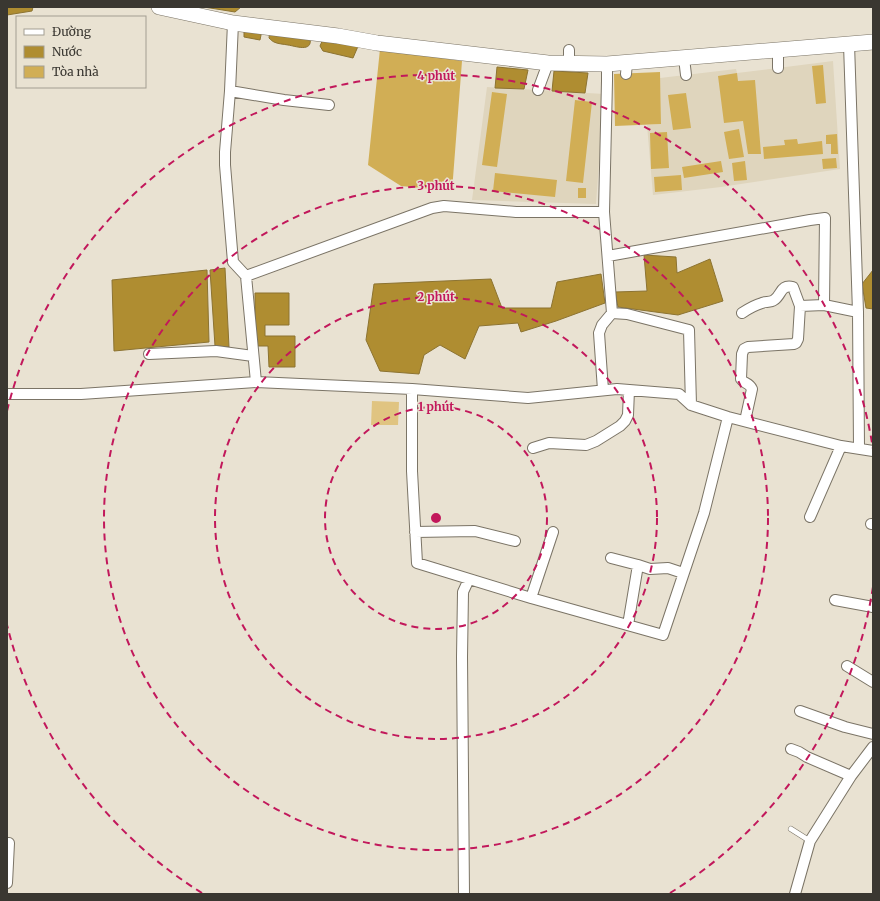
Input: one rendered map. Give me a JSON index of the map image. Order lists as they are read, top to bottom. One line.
{"legend":["Đường","Nước","Tòa nhà"],"rings":["4 phút","3 phút","2 phút","1 phút"]}
